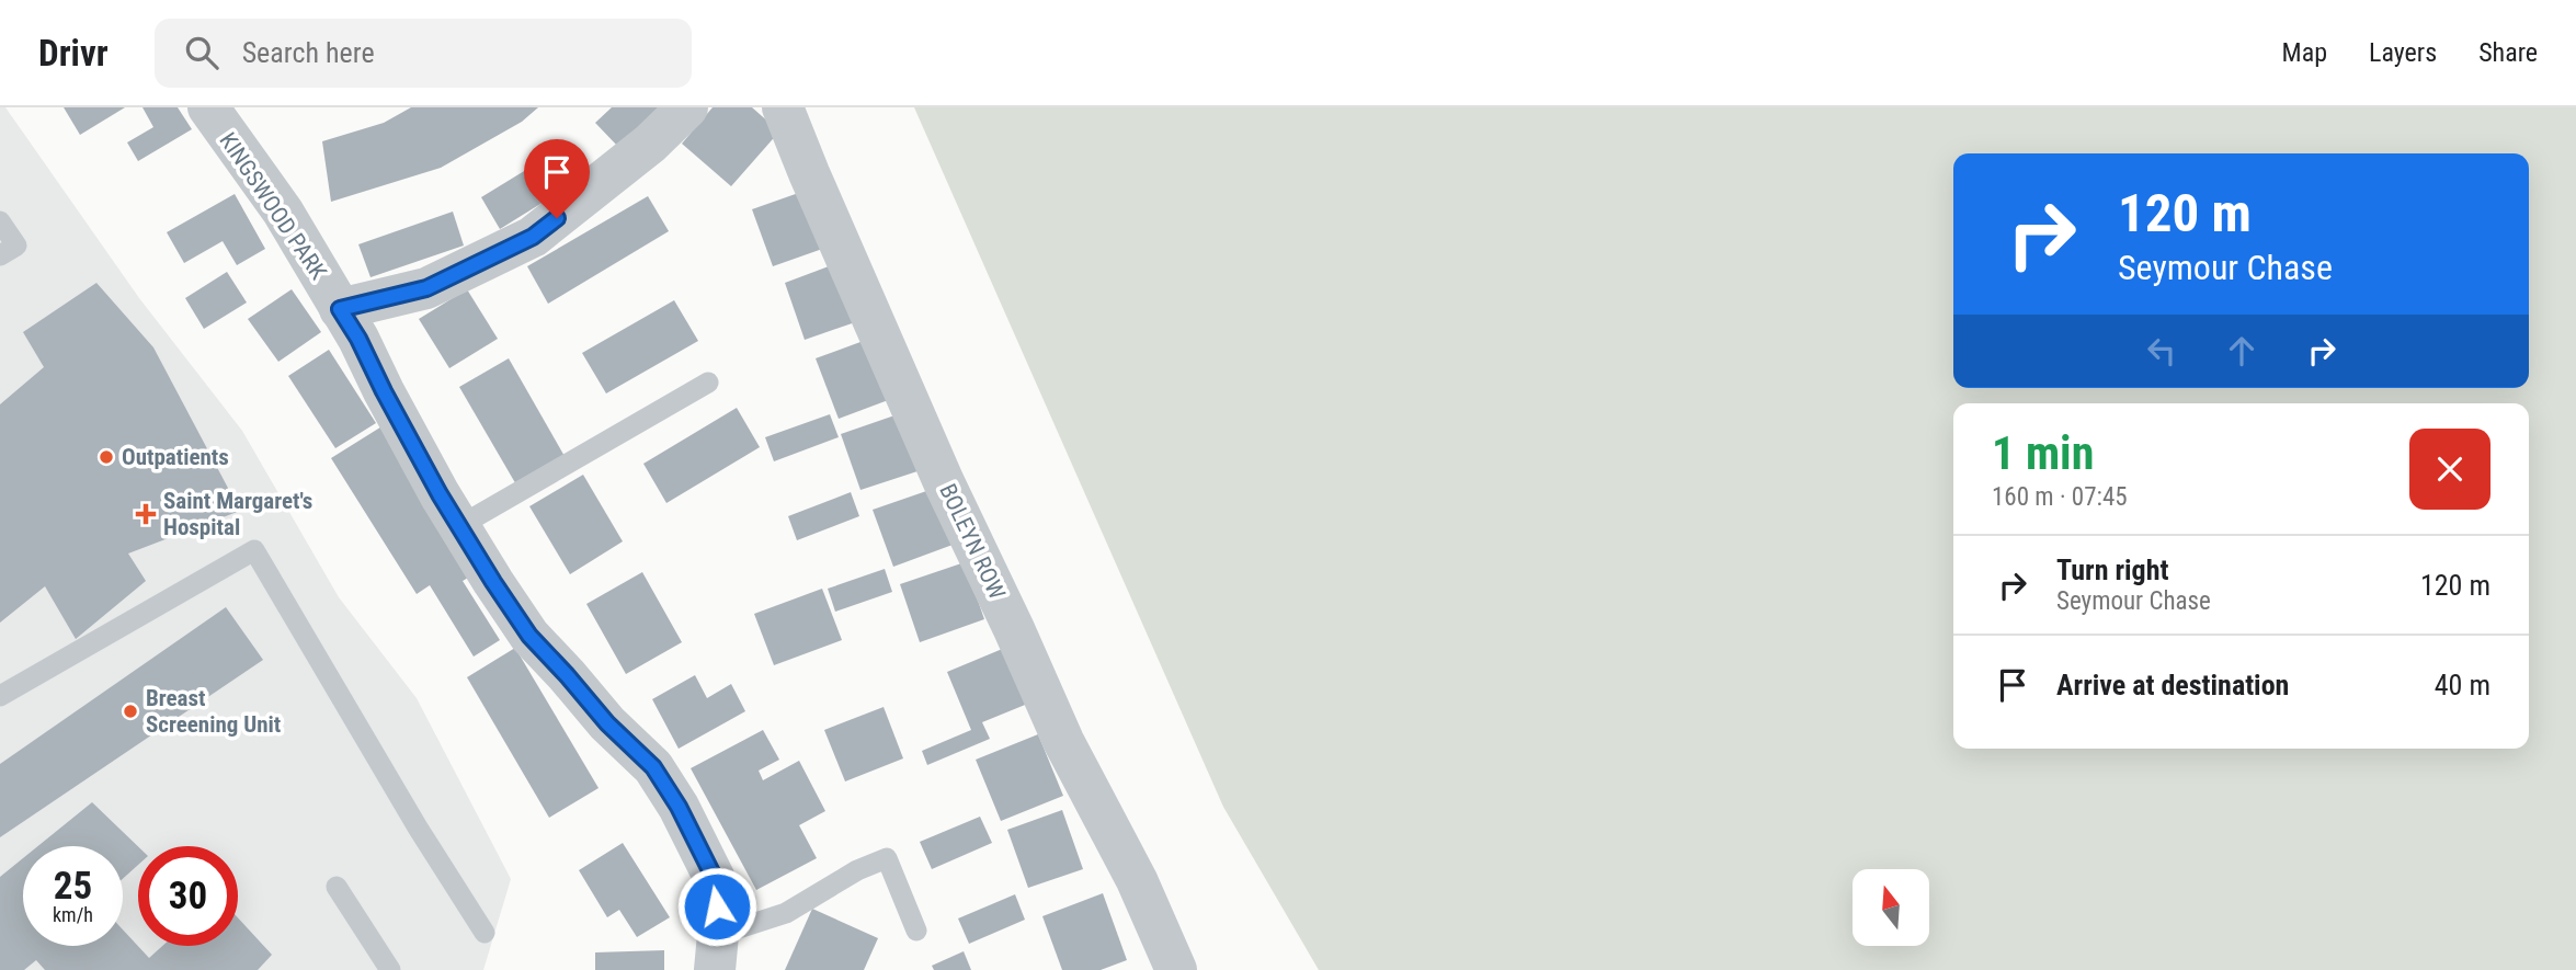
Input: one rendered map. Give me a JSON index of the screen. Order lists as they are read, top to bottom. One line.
{"streets":{"street":["KINGSWOOD PARK","BOLEYN ROW"]},"places":{"other":["Outpatients","Breast Screening Unit"],"health":["Saint Margaret's Hospital"]},"north":"top","page":{"header":"Drivr","search":"Search here","nav":["Map","Layers","Share"],"turn":["120 m","Seymour Chase"],"heading":["1 min","160 m · 07:45"],"list":[{"name":"Turn right","note":"Seymour Chase","value":"120 m"},{"name":"Arrive at destination","value":"40 m"}],"speed":"25 km/h","limit":"30"}}
